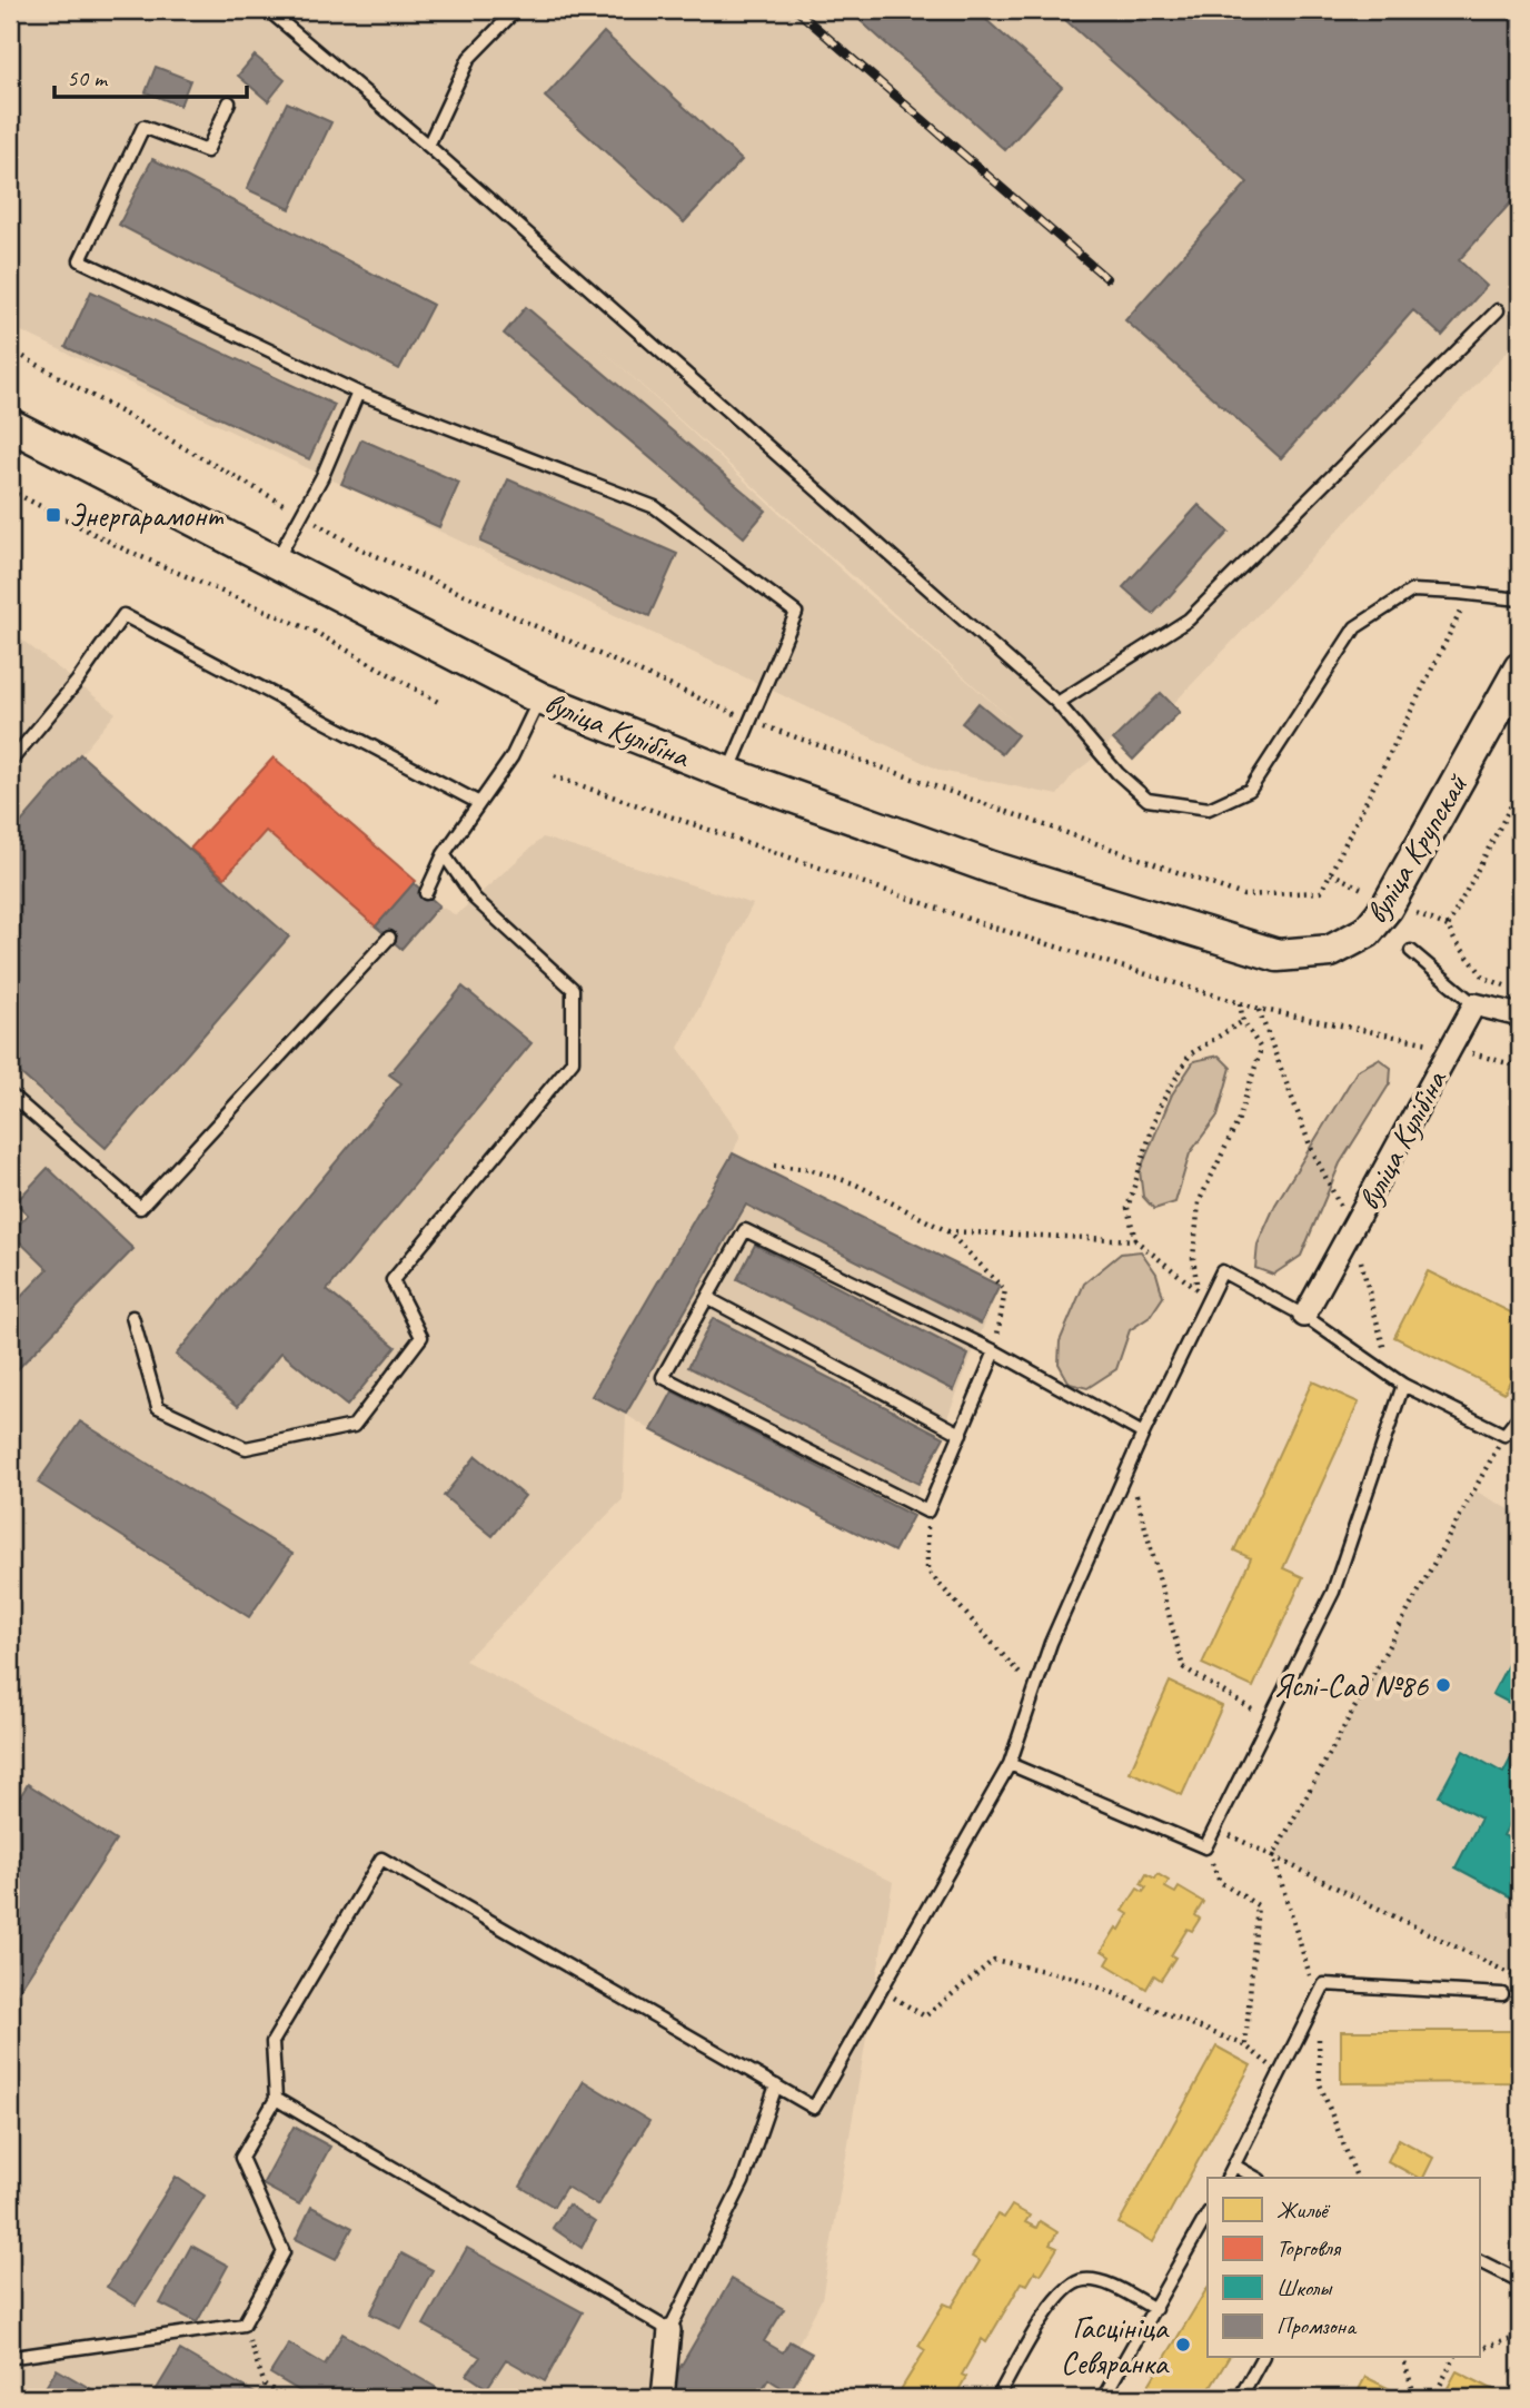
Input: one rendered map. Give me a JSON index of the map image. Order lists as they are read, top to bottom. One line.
{"streets":{"main road":["вуліца Кулібіна","вуліца Крупскай"]},"crossings":[["вуліца Кулібіна","вуліца Крупскай"]],"places":{"transit":["Энергарамонт"],"other":["Яслі-Сад №86","Гасцініца Севяранка"]},"legend":["Жильё","Торговля","Школы","Промзона"],"scale_bar":"50 m"}
